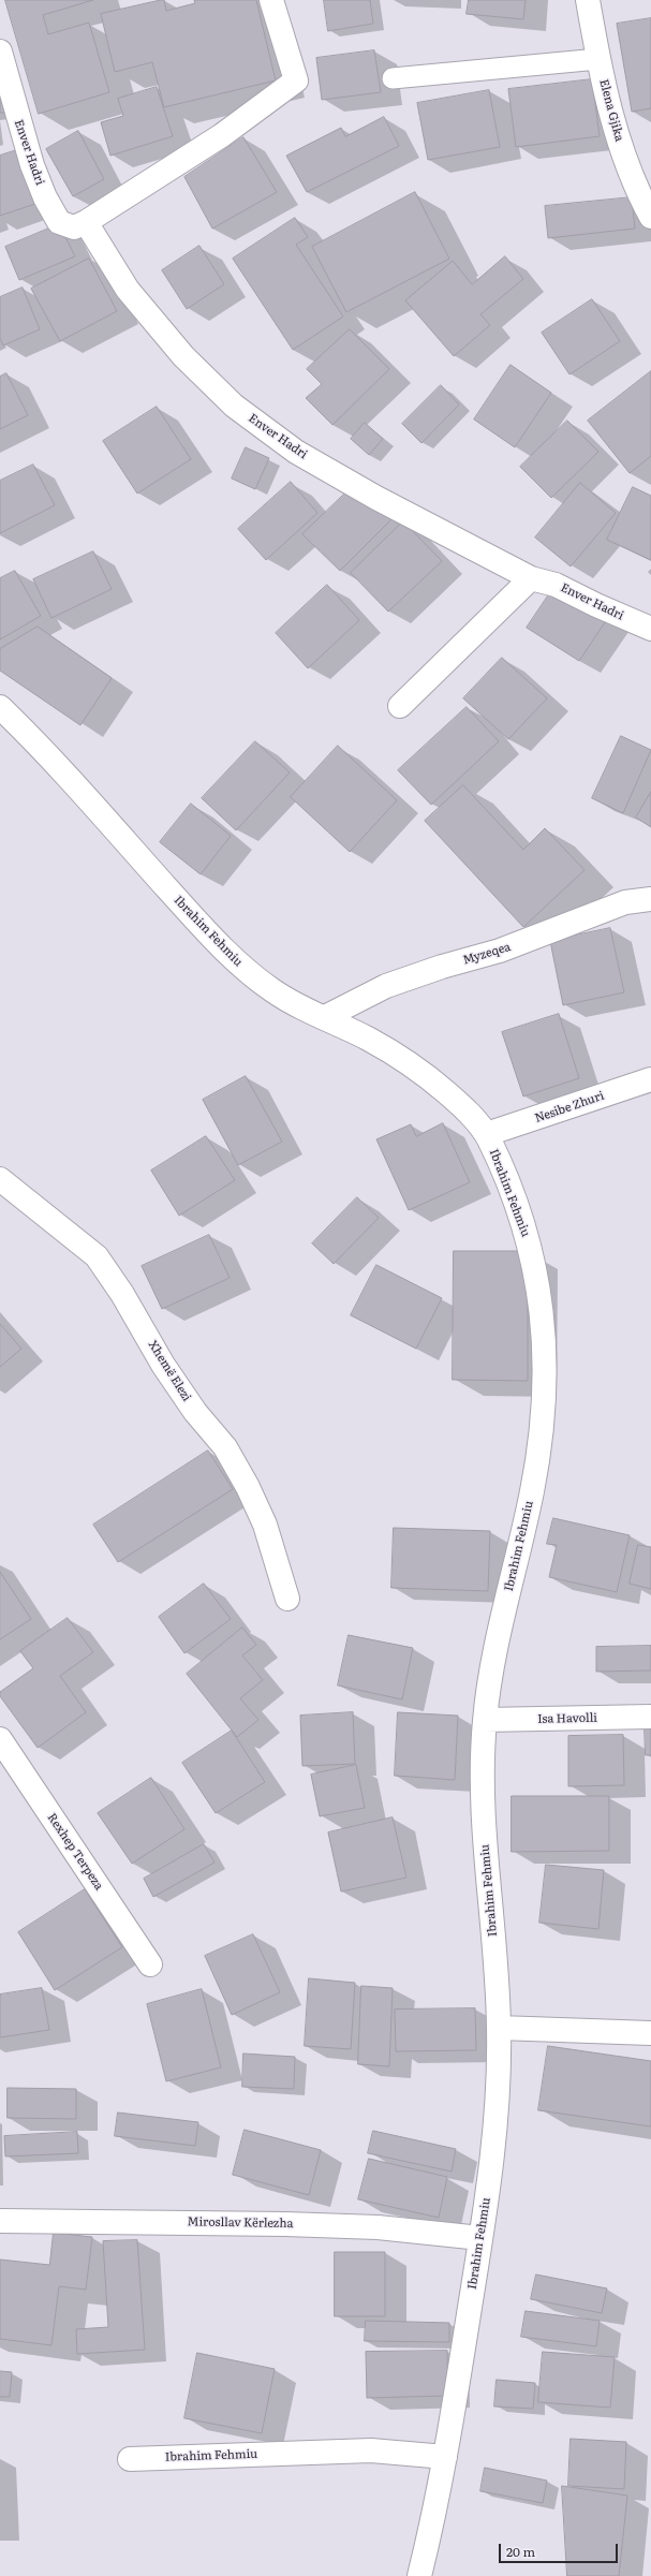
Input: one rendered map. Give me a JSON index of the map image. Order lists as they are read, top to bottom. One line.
{"streets":{"street":["Elena Gjika","Enver Hadri","Ibrahim Fehmiu","Myzeqea","Nesibe Zhuri","Xhemë Elezi","Isa Havolli","Rexhep Terpeza","Mirosllav Kërlezha"]},"crossings":[["Ibrahim Fehmiu","Myzeqea"],["Ibrahim Fehmiu","Nesibe Zhuri"],["Ibrahim Fehmiu","Isa Havolli"],["Ibrahim Fehmiu","Mirosllav Kërlezha"]],"scale_bar":"20 m"}
